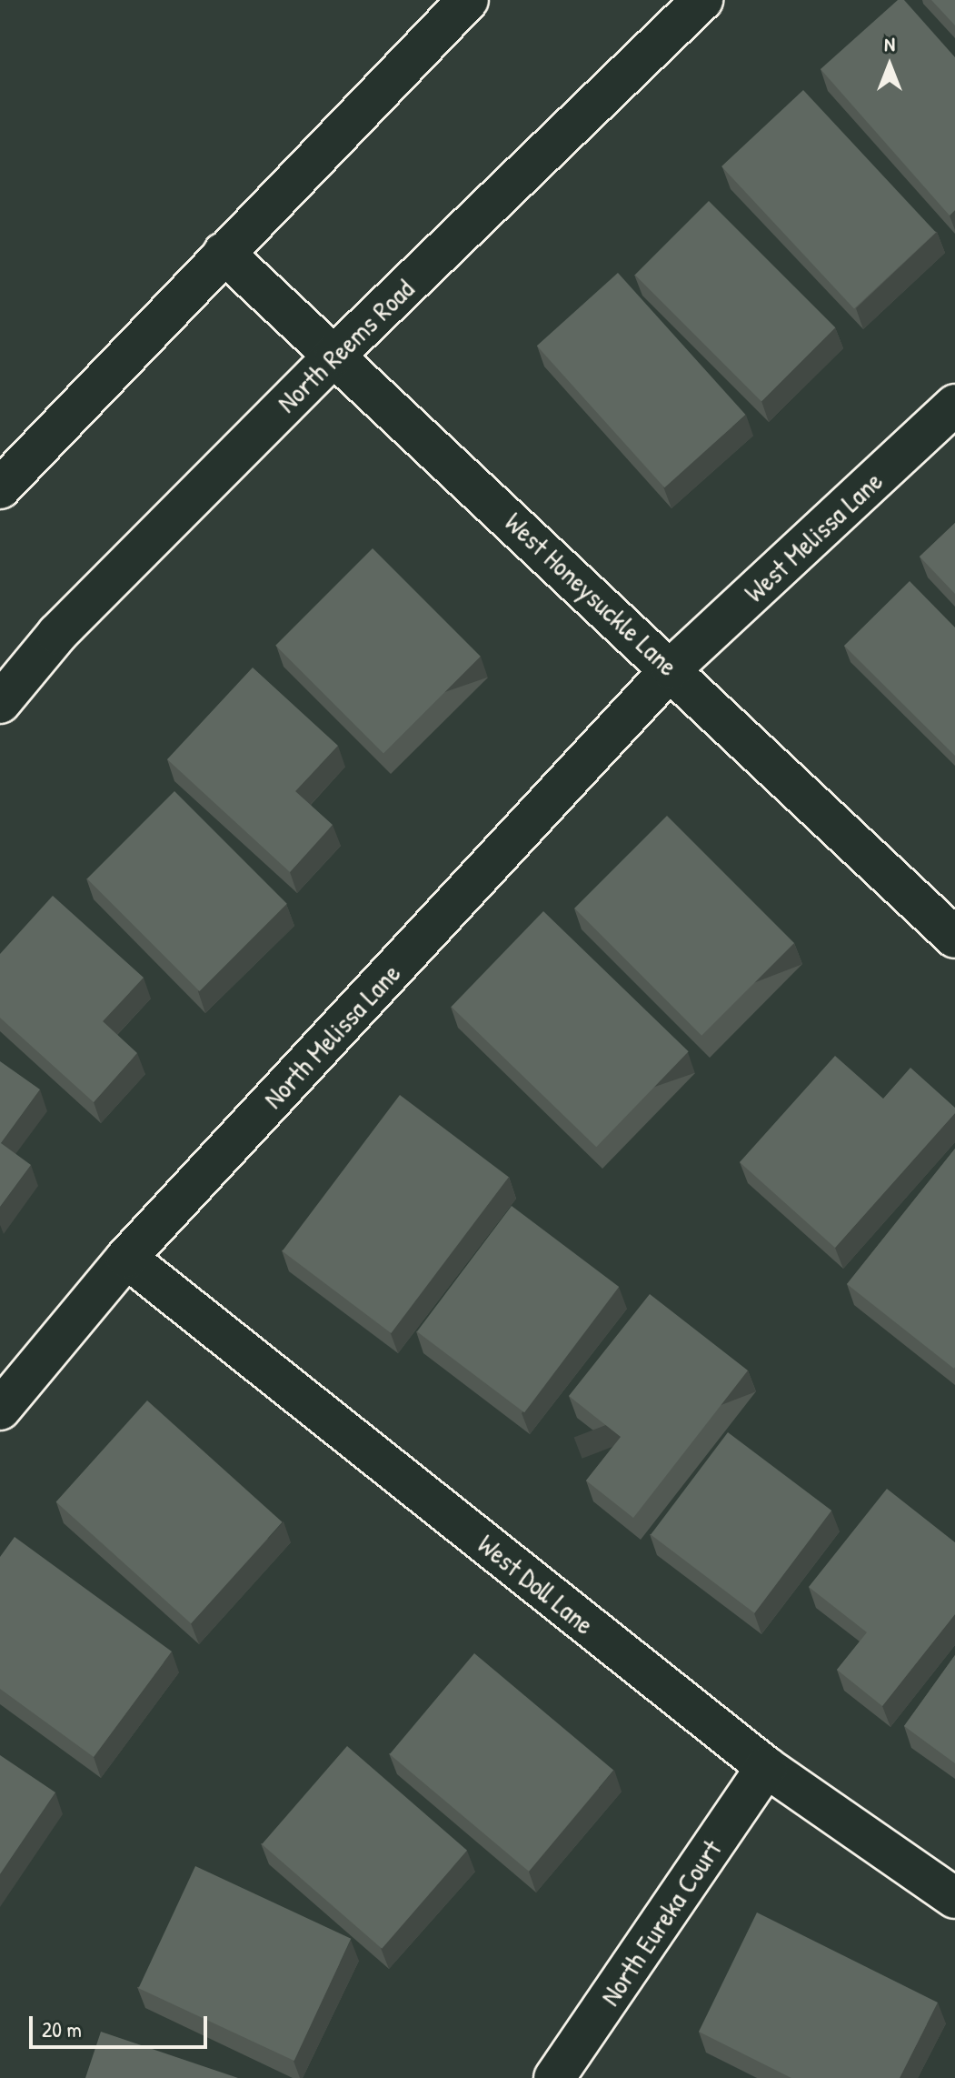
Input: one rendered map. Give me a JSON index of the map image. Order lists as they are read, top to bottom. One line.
{"streets":{"street":["North Reems Road","West Melissa Lane","West Honeysuckle Lane","North Melissa Lane","West Doll Lane","North Eureka Court"]},"crossings":[["North Reems Road","West Honeysuckle Lane"],["West Melissa Lane","West Honeysuckle Lane"],["West Melissa Lane","North Melissa Lane"],["West Honeysuckle Lane","North Melissa Lane"],["North Melissa Lane","West Doll Lane"],["West Doll Lane","North Eureka Court"]],"scale_bar":"20 m","north":"top"}
